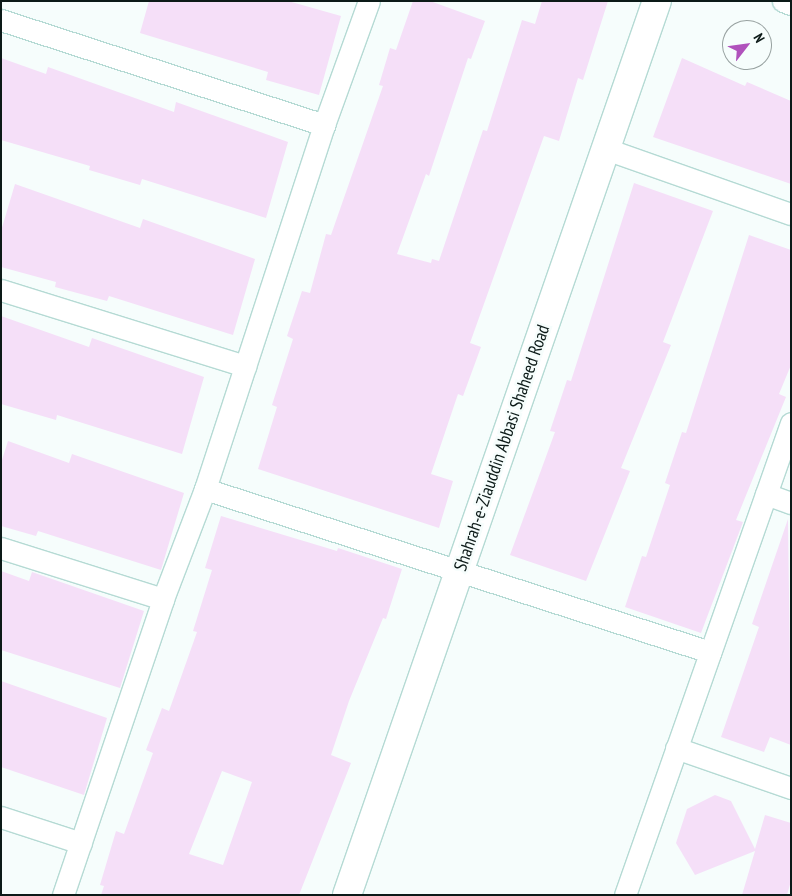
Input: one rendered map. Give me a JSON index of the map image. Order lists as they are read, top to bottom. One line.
{"streets":{"street":["Shahrah-e-Ziauddin Abbasi Shaheed Road"]},"north":"top right"}
